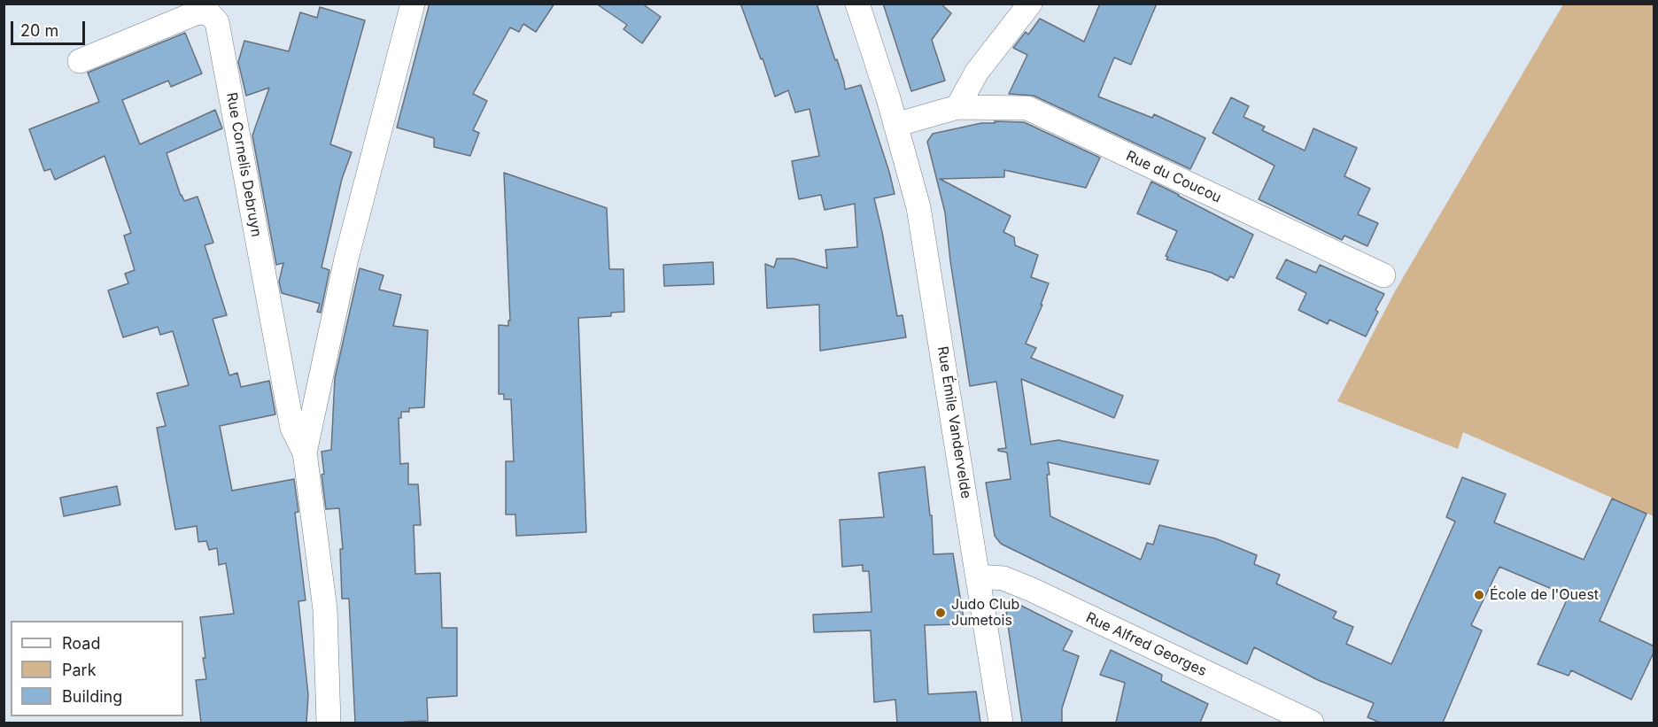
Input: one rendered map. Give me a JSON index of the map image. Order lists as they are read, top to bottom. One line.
{"streets":{"street":["Rue Cornelis Debruyn","Rue du Coucou","Rue Émile Vandervelde","Rue Alfred Georges"]},"crossings":[["Rue du Coucou","Rue Émile Vandervelde"],["Rue Émile Vandervelde","Rue Alfred Georges"]],"places":["École de l'Ouest","Judo Club Jumetois"],"legend":["Road","Park","Building"],"scale_bar":"20 m"}
